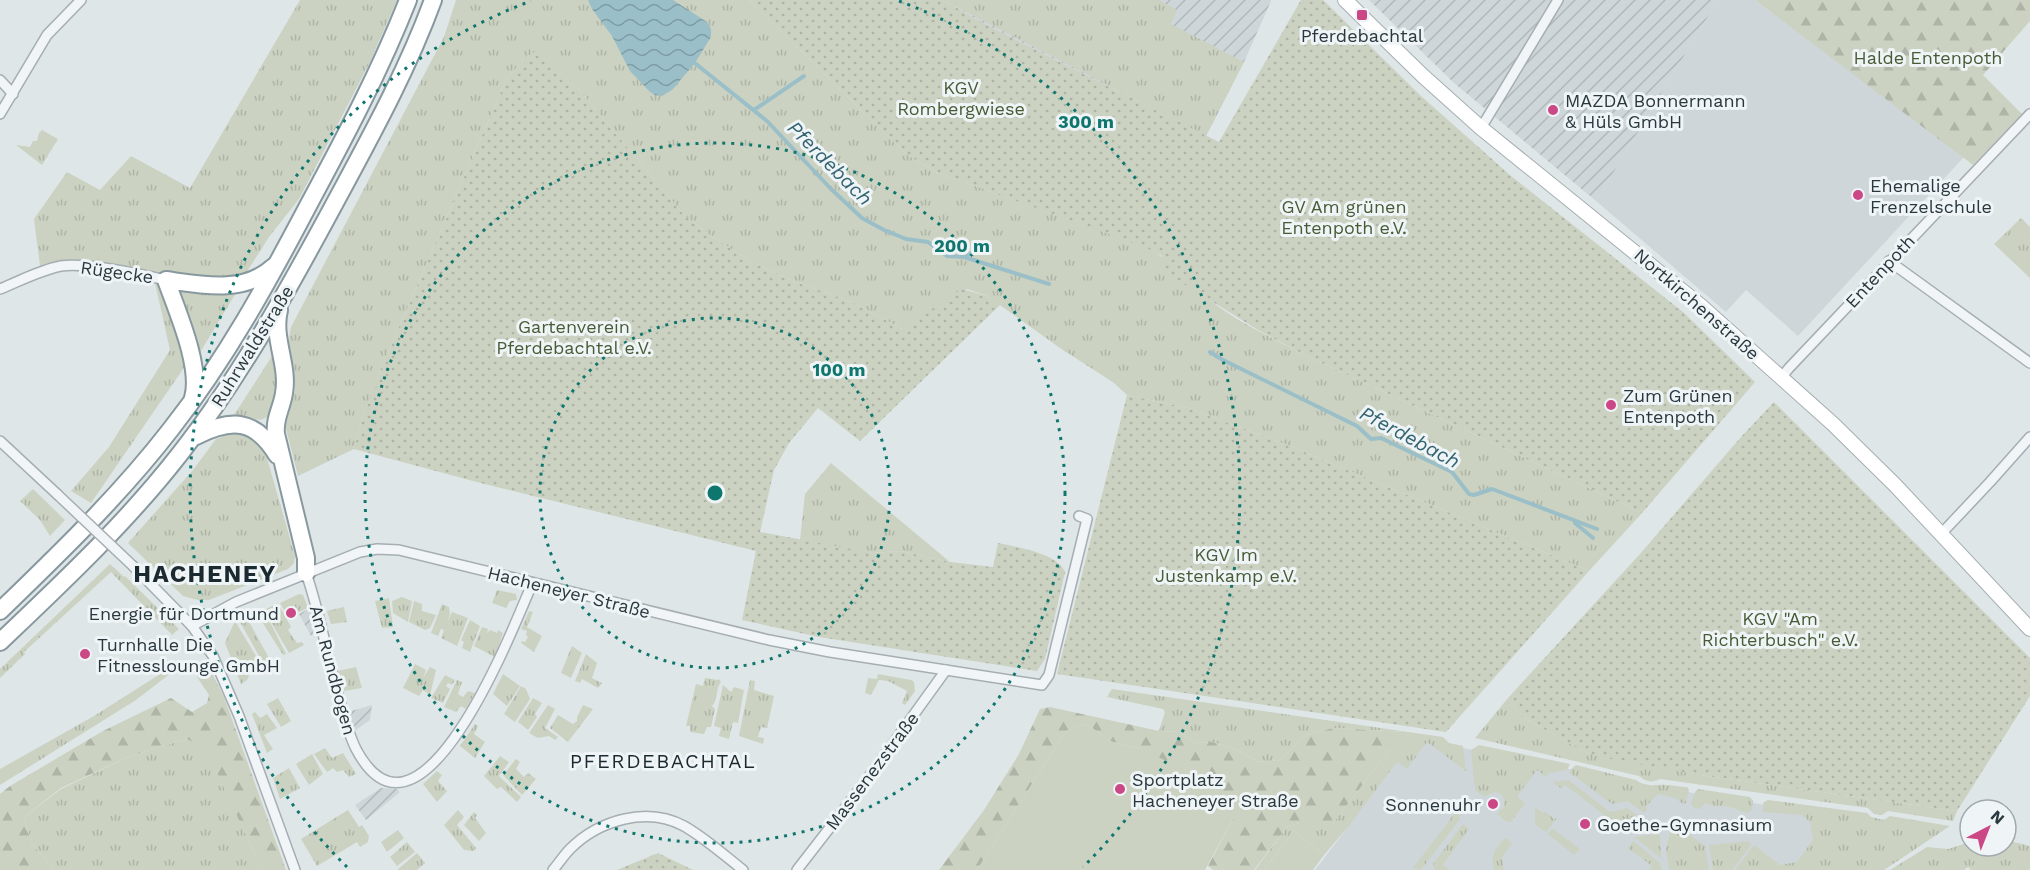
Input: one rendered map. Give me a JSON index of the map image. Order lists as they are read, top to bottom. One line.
{"streets":{"highway":["Ruhrwaldstraße"],"main road":["Nortkirchenstraße"],"street":["Entenpoth","Rügecke","Hacheneyer Straße","Am Rundbogen","Massenezstraße"]},"crossings":[["Entenpoth","Nortkirchenstraße"],["Hacheneyer Straße","Am Rundbogen"],["Hacheneyer Straße","Massenezstraße"]],"districts":["HACHENEY","PFERDEBACHTAL"],"water":["Pferdebach"],"parks":["Halde Entenpoth","KGV Rombergwiese","GV Am grünen Entenpoth e.V.","Gartenverein Pferdebachtal e.V.","KGV Im Justenkamp e.V.","KGV \"Am Richterbusch\" e.V."],"places":{"transit":["Pferdebachtal"],"other":["MAZDA Bonnermann & Hüls GmbH","Ehemalige Frenzelschule","Zum Grünen Entenpoth","Energie für Dortmund","Turnhalle Die Fitnesslounge GmbH","Sportplatz Hacheneyer Straße","Sonnenuhr","Goethe-Gymnasium"]},"north":"top right","rings":["300 m","200 m","100 m"]}
